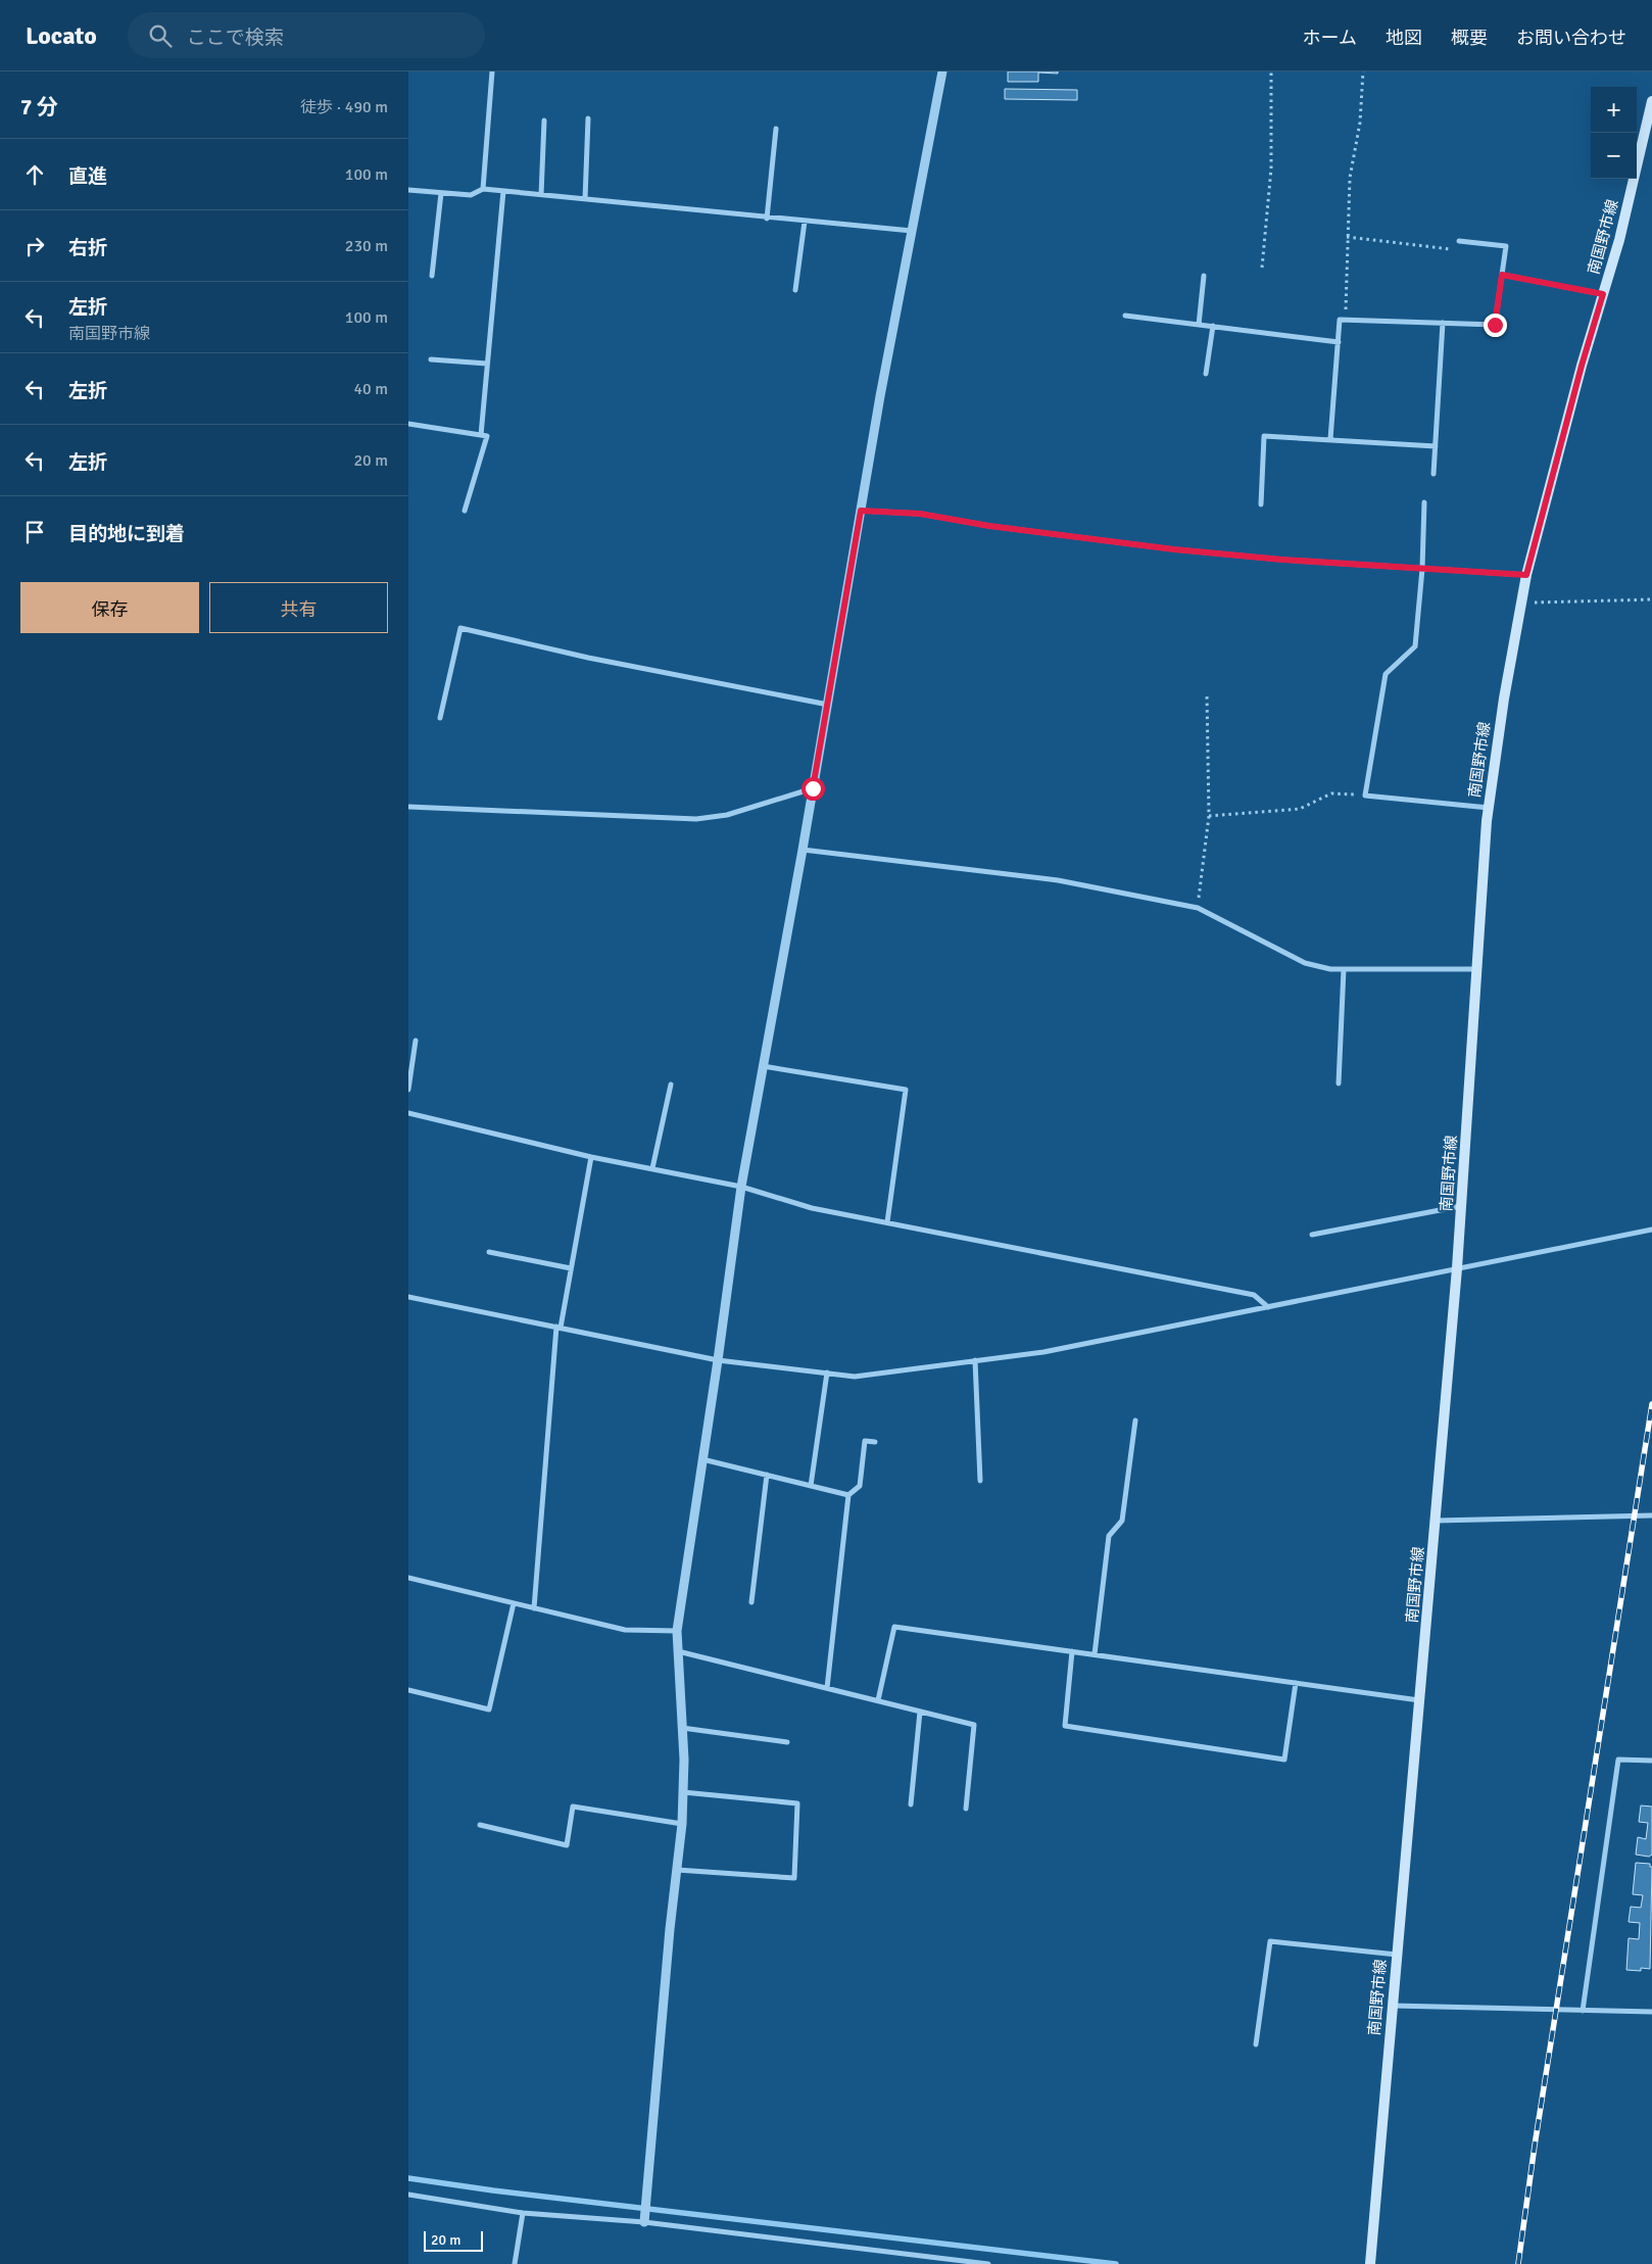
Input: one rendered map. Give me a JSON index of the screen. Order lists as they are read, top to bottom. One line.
{"streets":{"main road":["南国野市線"]},"scale_bar":"20 m","page":{"header":"Locato","search":"ここで検索","nav":["ホーム","地図","概要","お問い合わせ"],"heading":["7 分","徒歩 · 490 m"],"map_buttons":["+","−"],"list":[["直進","100 m"],["右折","230 m"],["左折","南国野市線","100 m"],["左折","40 m"],["左折","20 m"],"目的地に到着"],"buttons":["保存","共有"],"scale":"20 m"}}
